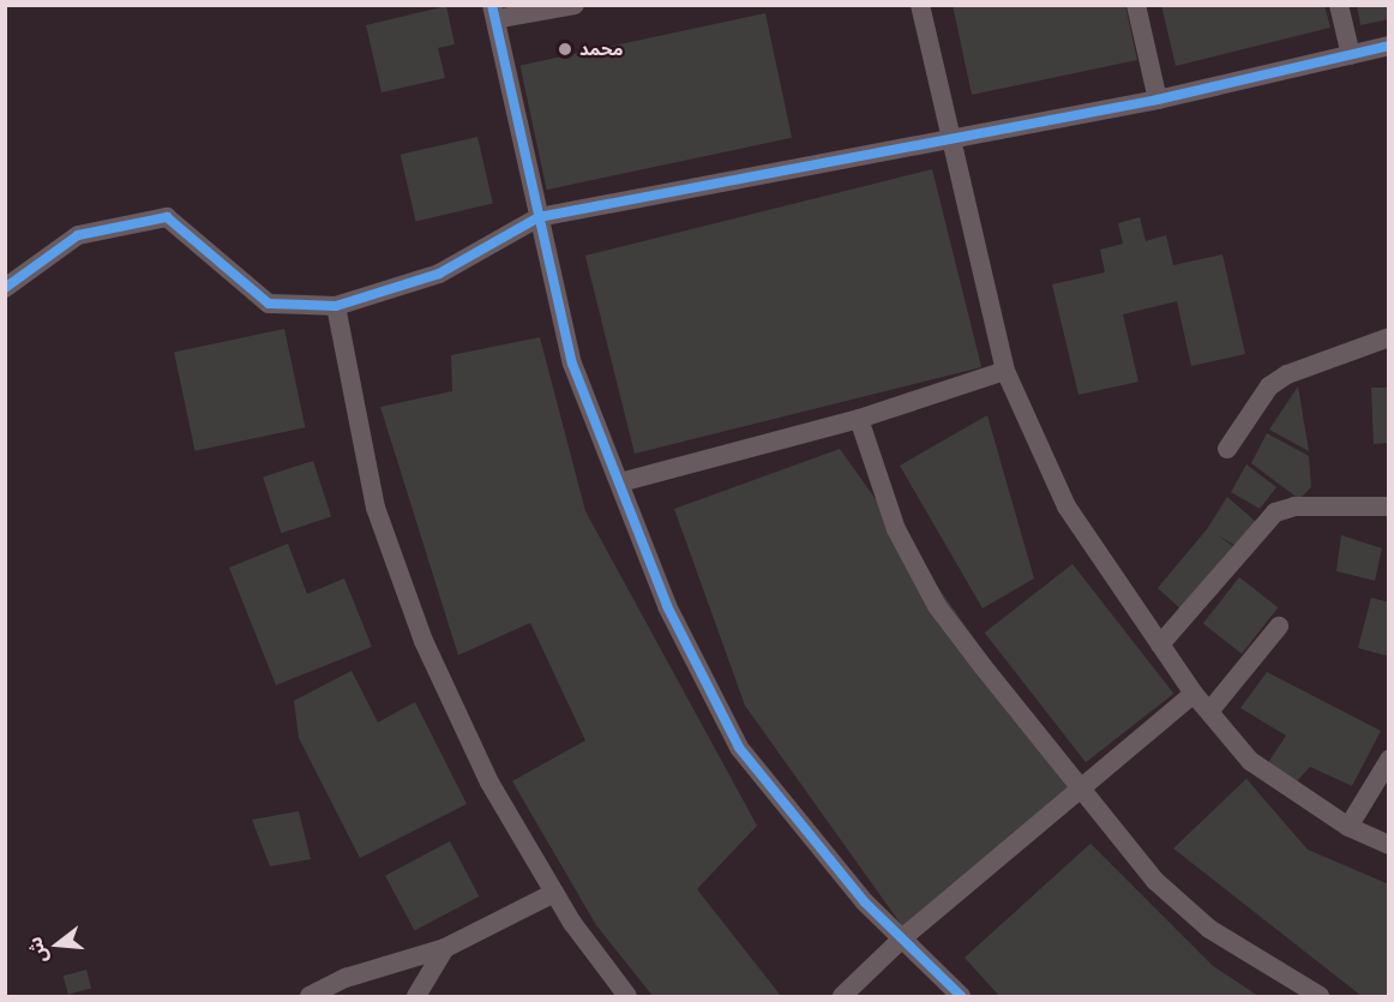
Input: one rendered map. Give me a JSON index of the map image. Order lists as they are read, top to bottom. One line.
{"places":["محمد"],"north":"left"}
